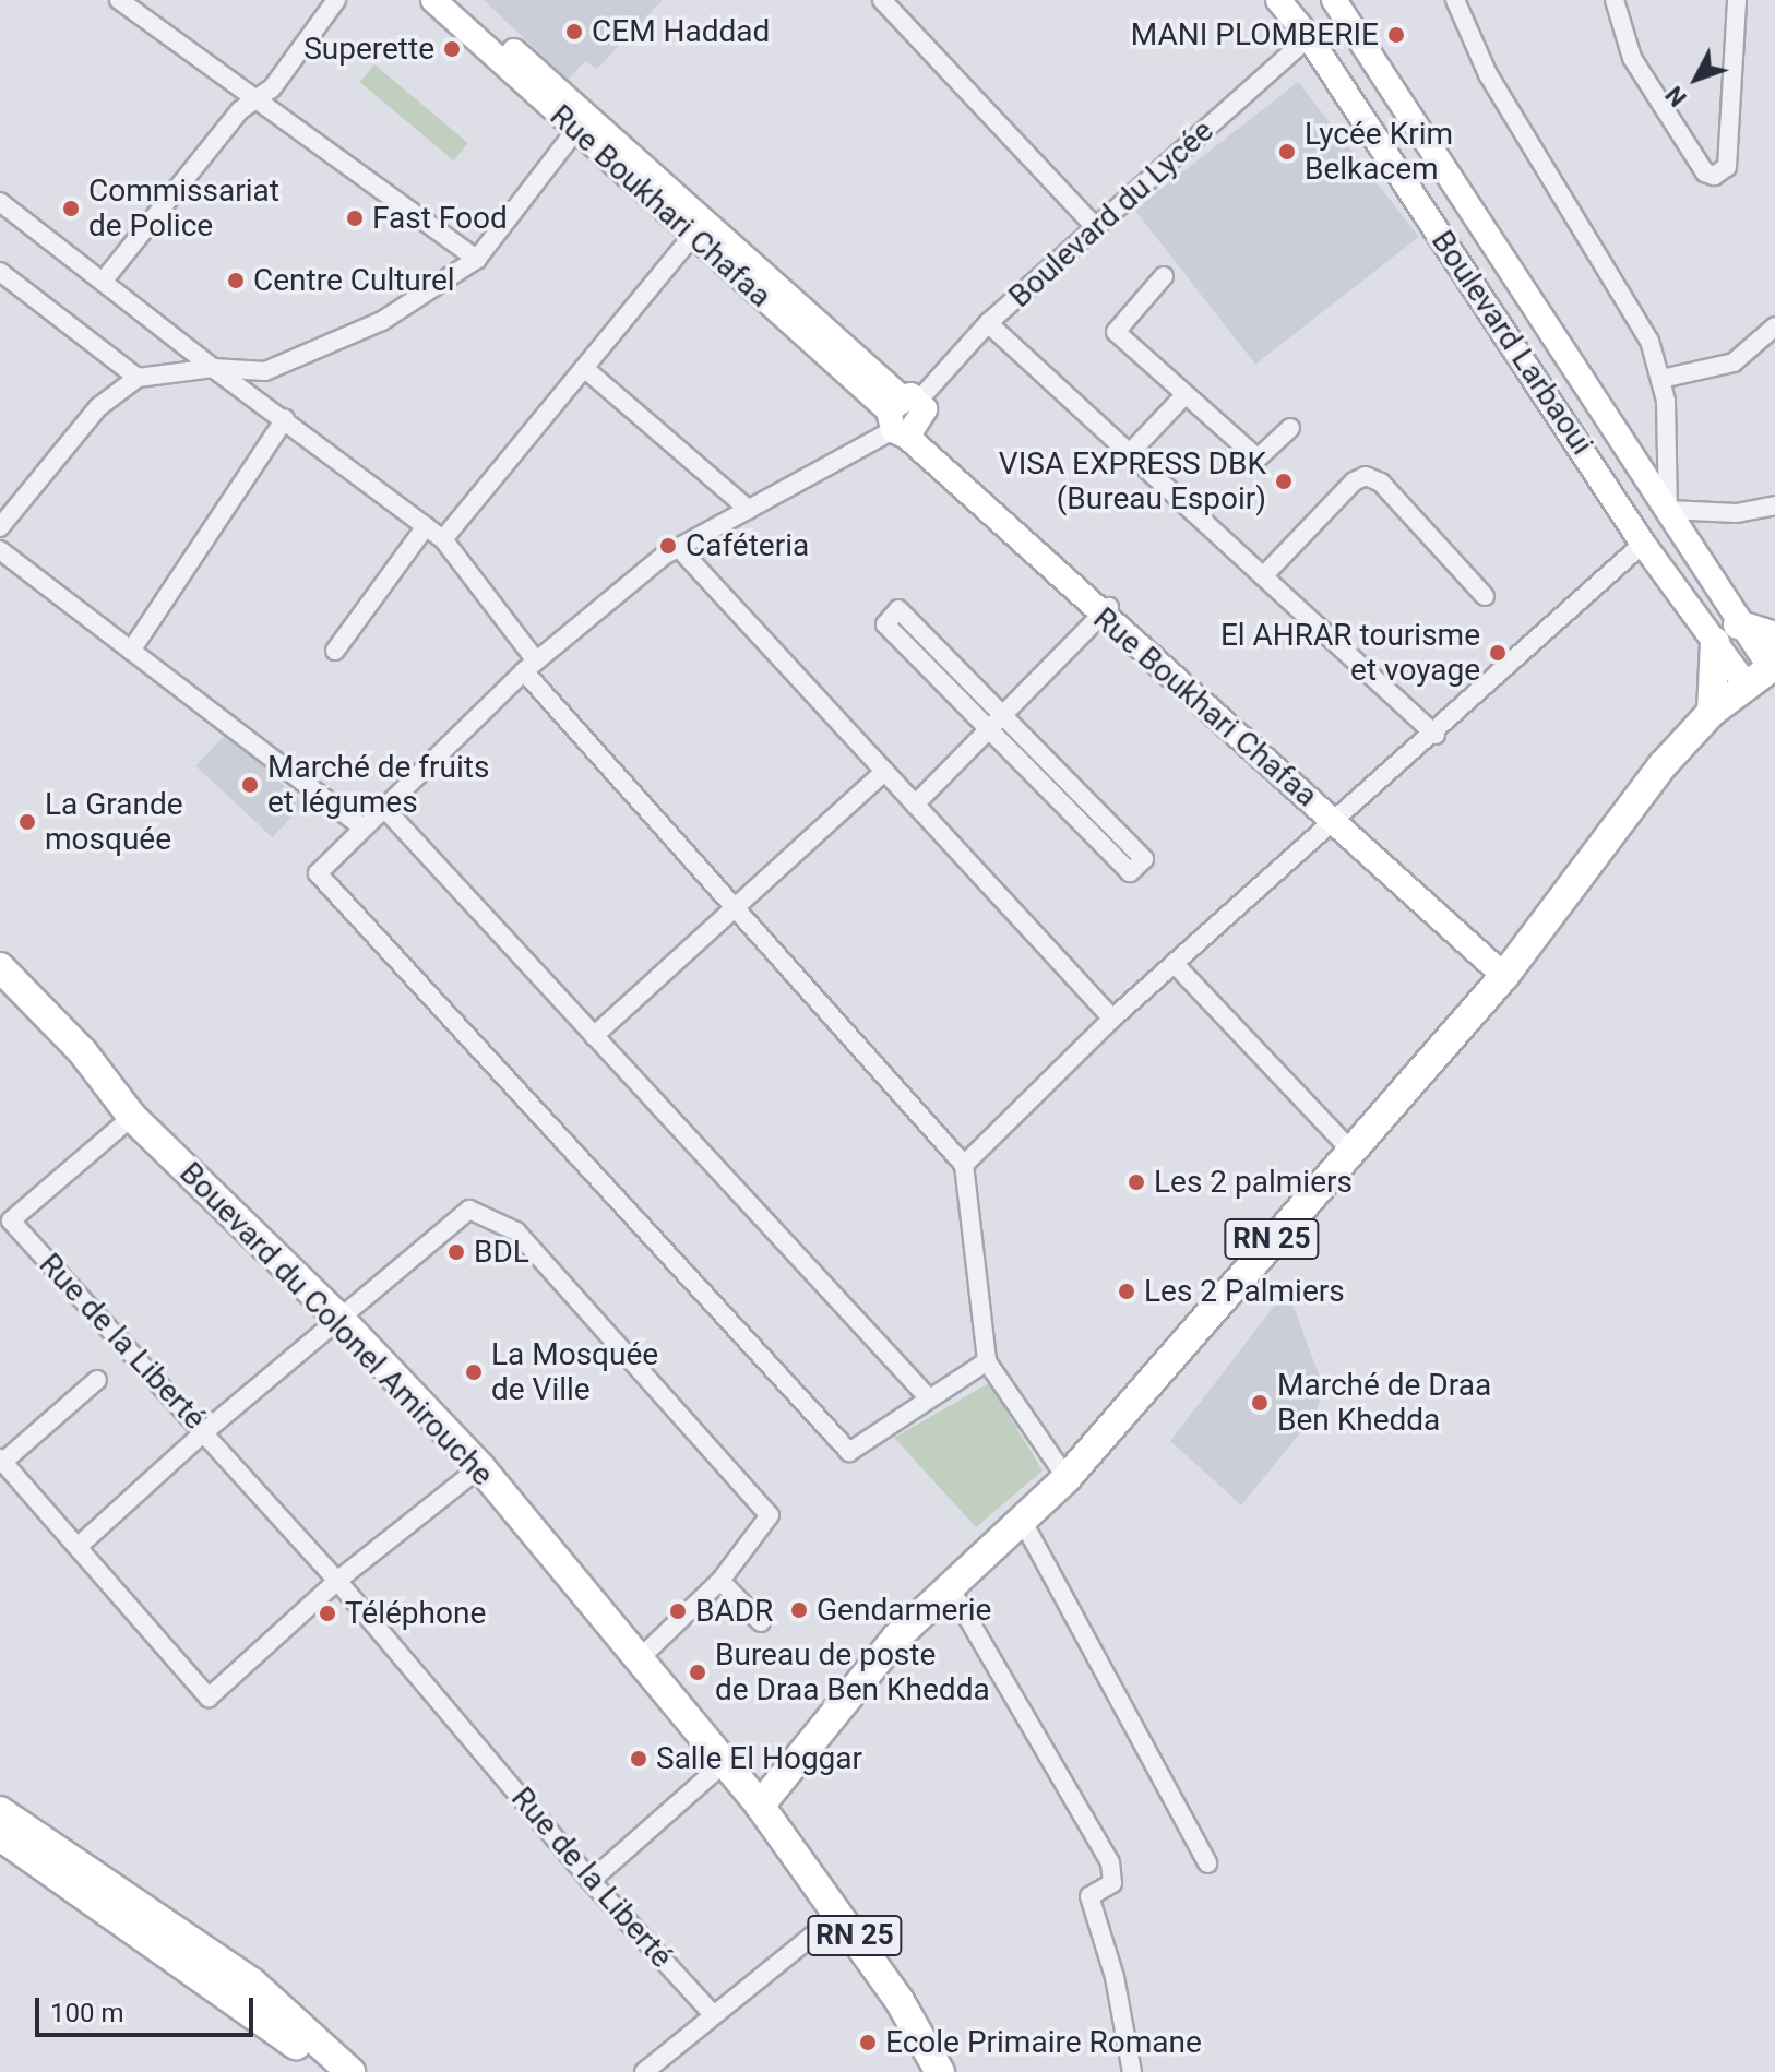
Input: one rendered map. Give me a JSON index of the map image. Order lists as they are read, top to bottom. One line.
{"streets":{"main road":["Rue Boukhari Chafaa","Boulevard Larbaoui","RN 25","Bouevard du Colonel Amirouche"],"street":["Boulevard du Lycée","Rue de la Liberté"]},"crossings":[["Rue Boukhari Chafaa","Boulevard du Lycée"],["Rue Boukhari Chafaa","RN 25"],["Boulevard du Lycée","Boulevard Larbaoui"],["Boulevard Larbaoui","RN 25"],["RN 25","Bouevard du Colonel Amirouche"],["Bouevard du Colonel Amirouche","Rue de la Liberté"]],"places":["CEM Haddad","MANI PLOMBERIE","Superette","Lycée Krim Belkacem","Commissariat de Police","Fast Food","Centre Culturel","VISA EXPRESS DBK (Bureau Espoir)","Caféteria","El AHRAR tourisme et voyage","Marché de fruits et légumes","La Grande mosquée","Les 2 palmiers","BDL","Les 2 Palmiers","La Mosquée de Ville","Marché de Draa Ben Khedda","Gendarmerie","BADR","Téléphone","Bureau de poste de Draa Ben Khedda","Salle El Hoggar","Ecole Primaire Romane"],"scale_bar":"100 m","north":"bottom left"}
